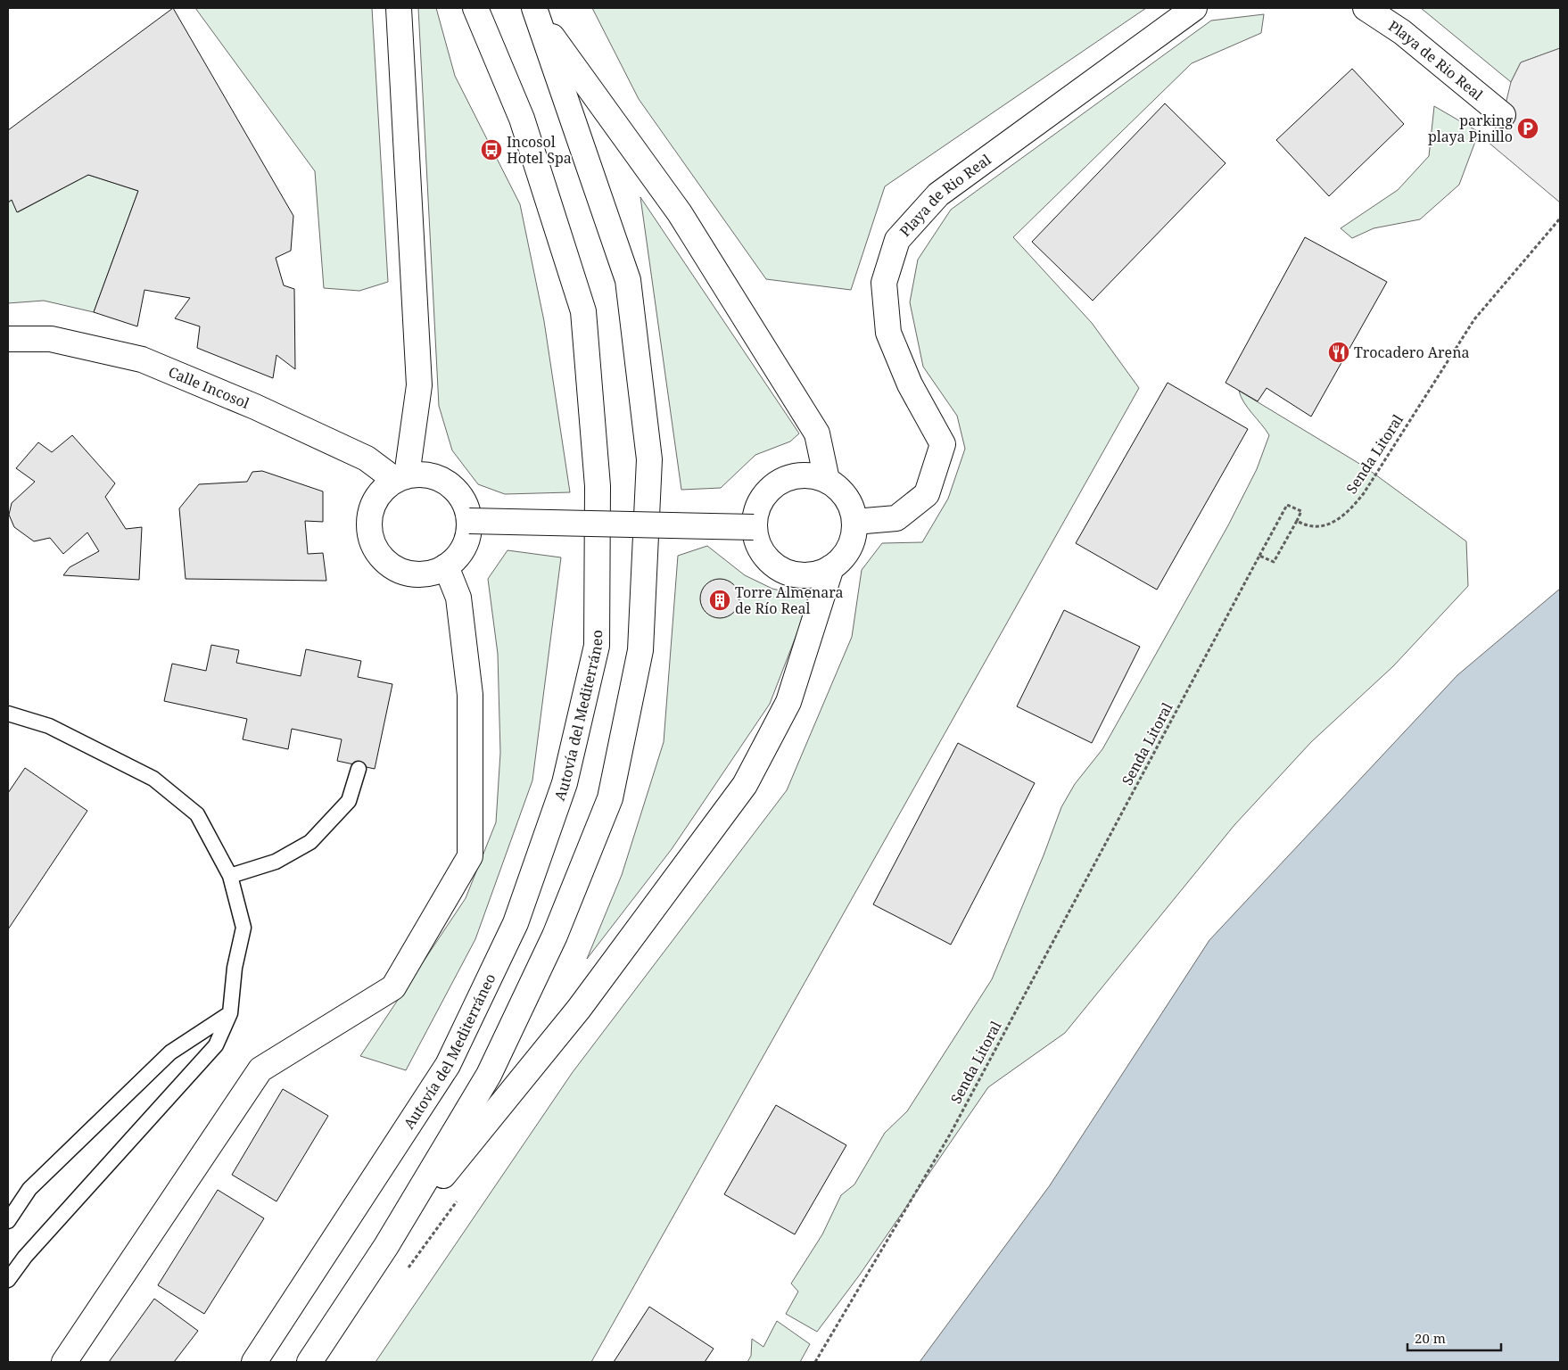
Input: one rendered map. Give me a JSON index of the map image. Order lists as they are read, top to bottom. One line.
{"streets":{"main road":["Playa de Rio Real","Calle Incosol","Autovía del Mediterráneo"],"path":["Senda Litoral"]},"places":{"parking":["parking playa Pinillo"],"bus stop":["Incosol Hotel Spa"],"restaurant":["Trocadero Arena"],"building":["Torre Almenara de Río Real"]},"scale_bar":"20 m"}
